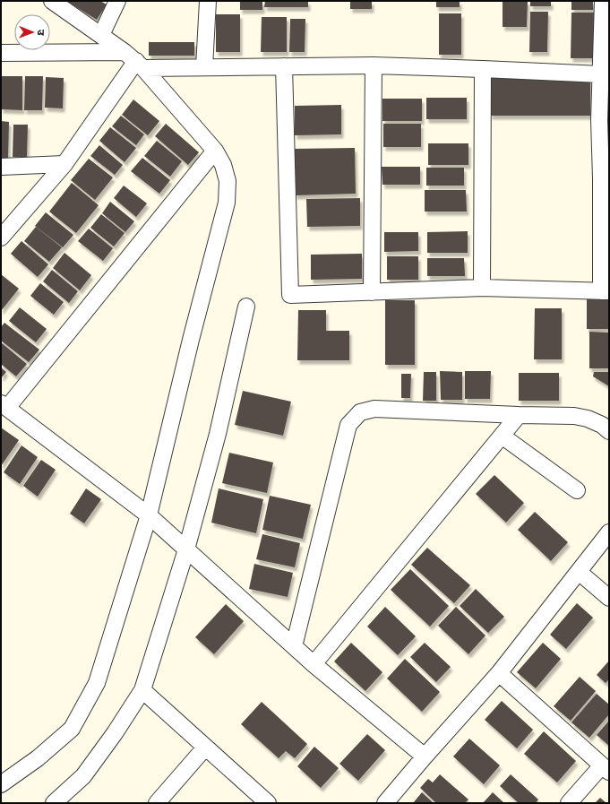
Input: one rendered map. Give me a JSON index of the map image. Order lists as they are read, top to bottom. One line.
{"north":"right"}
